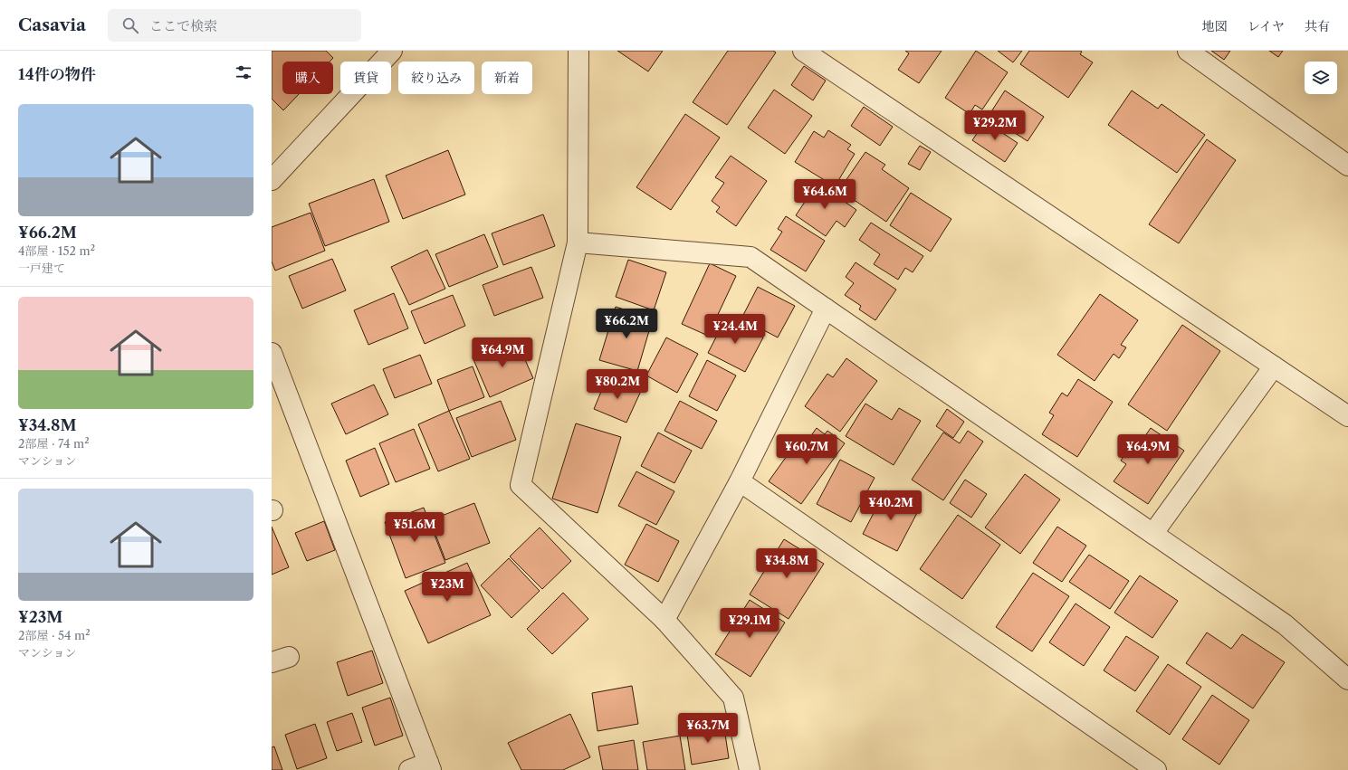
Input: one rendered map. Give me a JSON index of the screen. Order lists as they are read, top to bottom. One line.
{"page":{"header":"Casavia","search":"ここで検索","nav":["地図","レイヤ","共有"],"heading":"14件の物件","chip":["購入","賃貸","絞り込み","新着"],"list":[{"name":"¥66.2M","note":"4部屋 · 152 m² · 一戸建て"},{"name":"¥34.8M","note":"2部屋 · 74 m² · マンション"},{"name":"¥23M","note":"2部屋 · 54 m² · マンション"}],"price":["¥29.2M","¥64.6M","¥66.2M","¥24.4M","¥64.9M","¥80.2M","¥60.7M","¥64.9M","¥40.2M","¥51.6M","¥34.8M","¥23M","¥29.1M","¥63.7M"]}}
